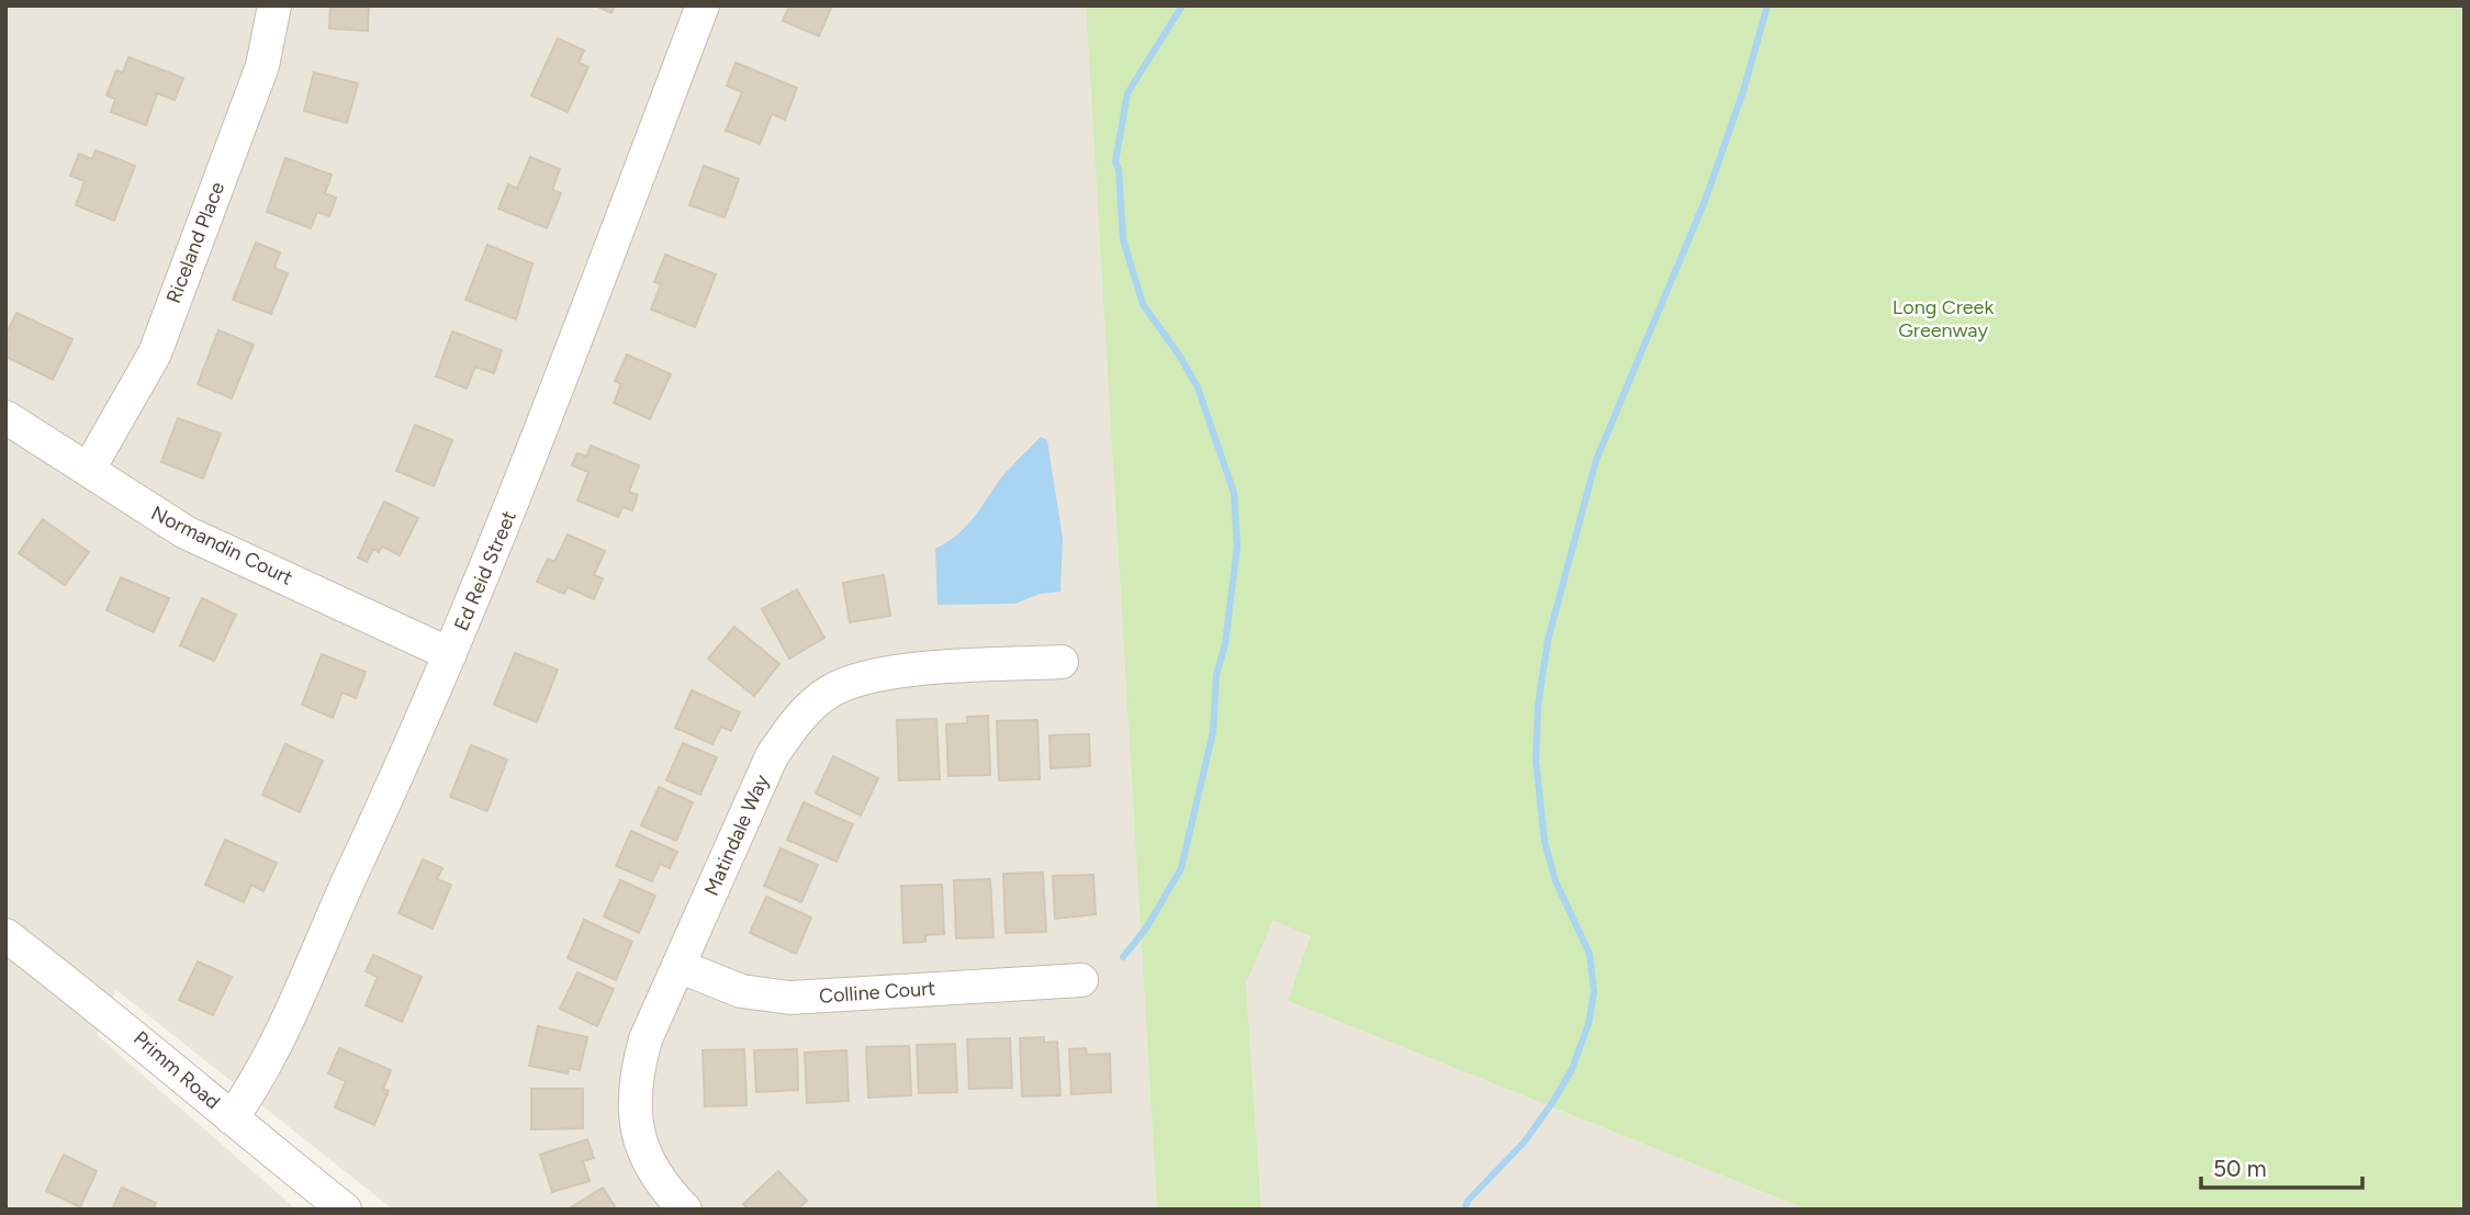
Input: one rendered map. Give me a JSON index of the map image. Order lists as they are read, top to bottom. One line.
{"streets":{"street":["Riceland Place","Normandin Court","Ed Reid Street","Matindale Way","Colline Court","Primm Road"]},"crossings":[["Riceland Place","Normandin Court"],["Normandin Court","Ed Reid Street"],["Ed Reid Street","Primm Road"],["Matindale Way","Colline Court"]],"parks":["Long Creek Greenway"],"scale_bar":"50 m"}
